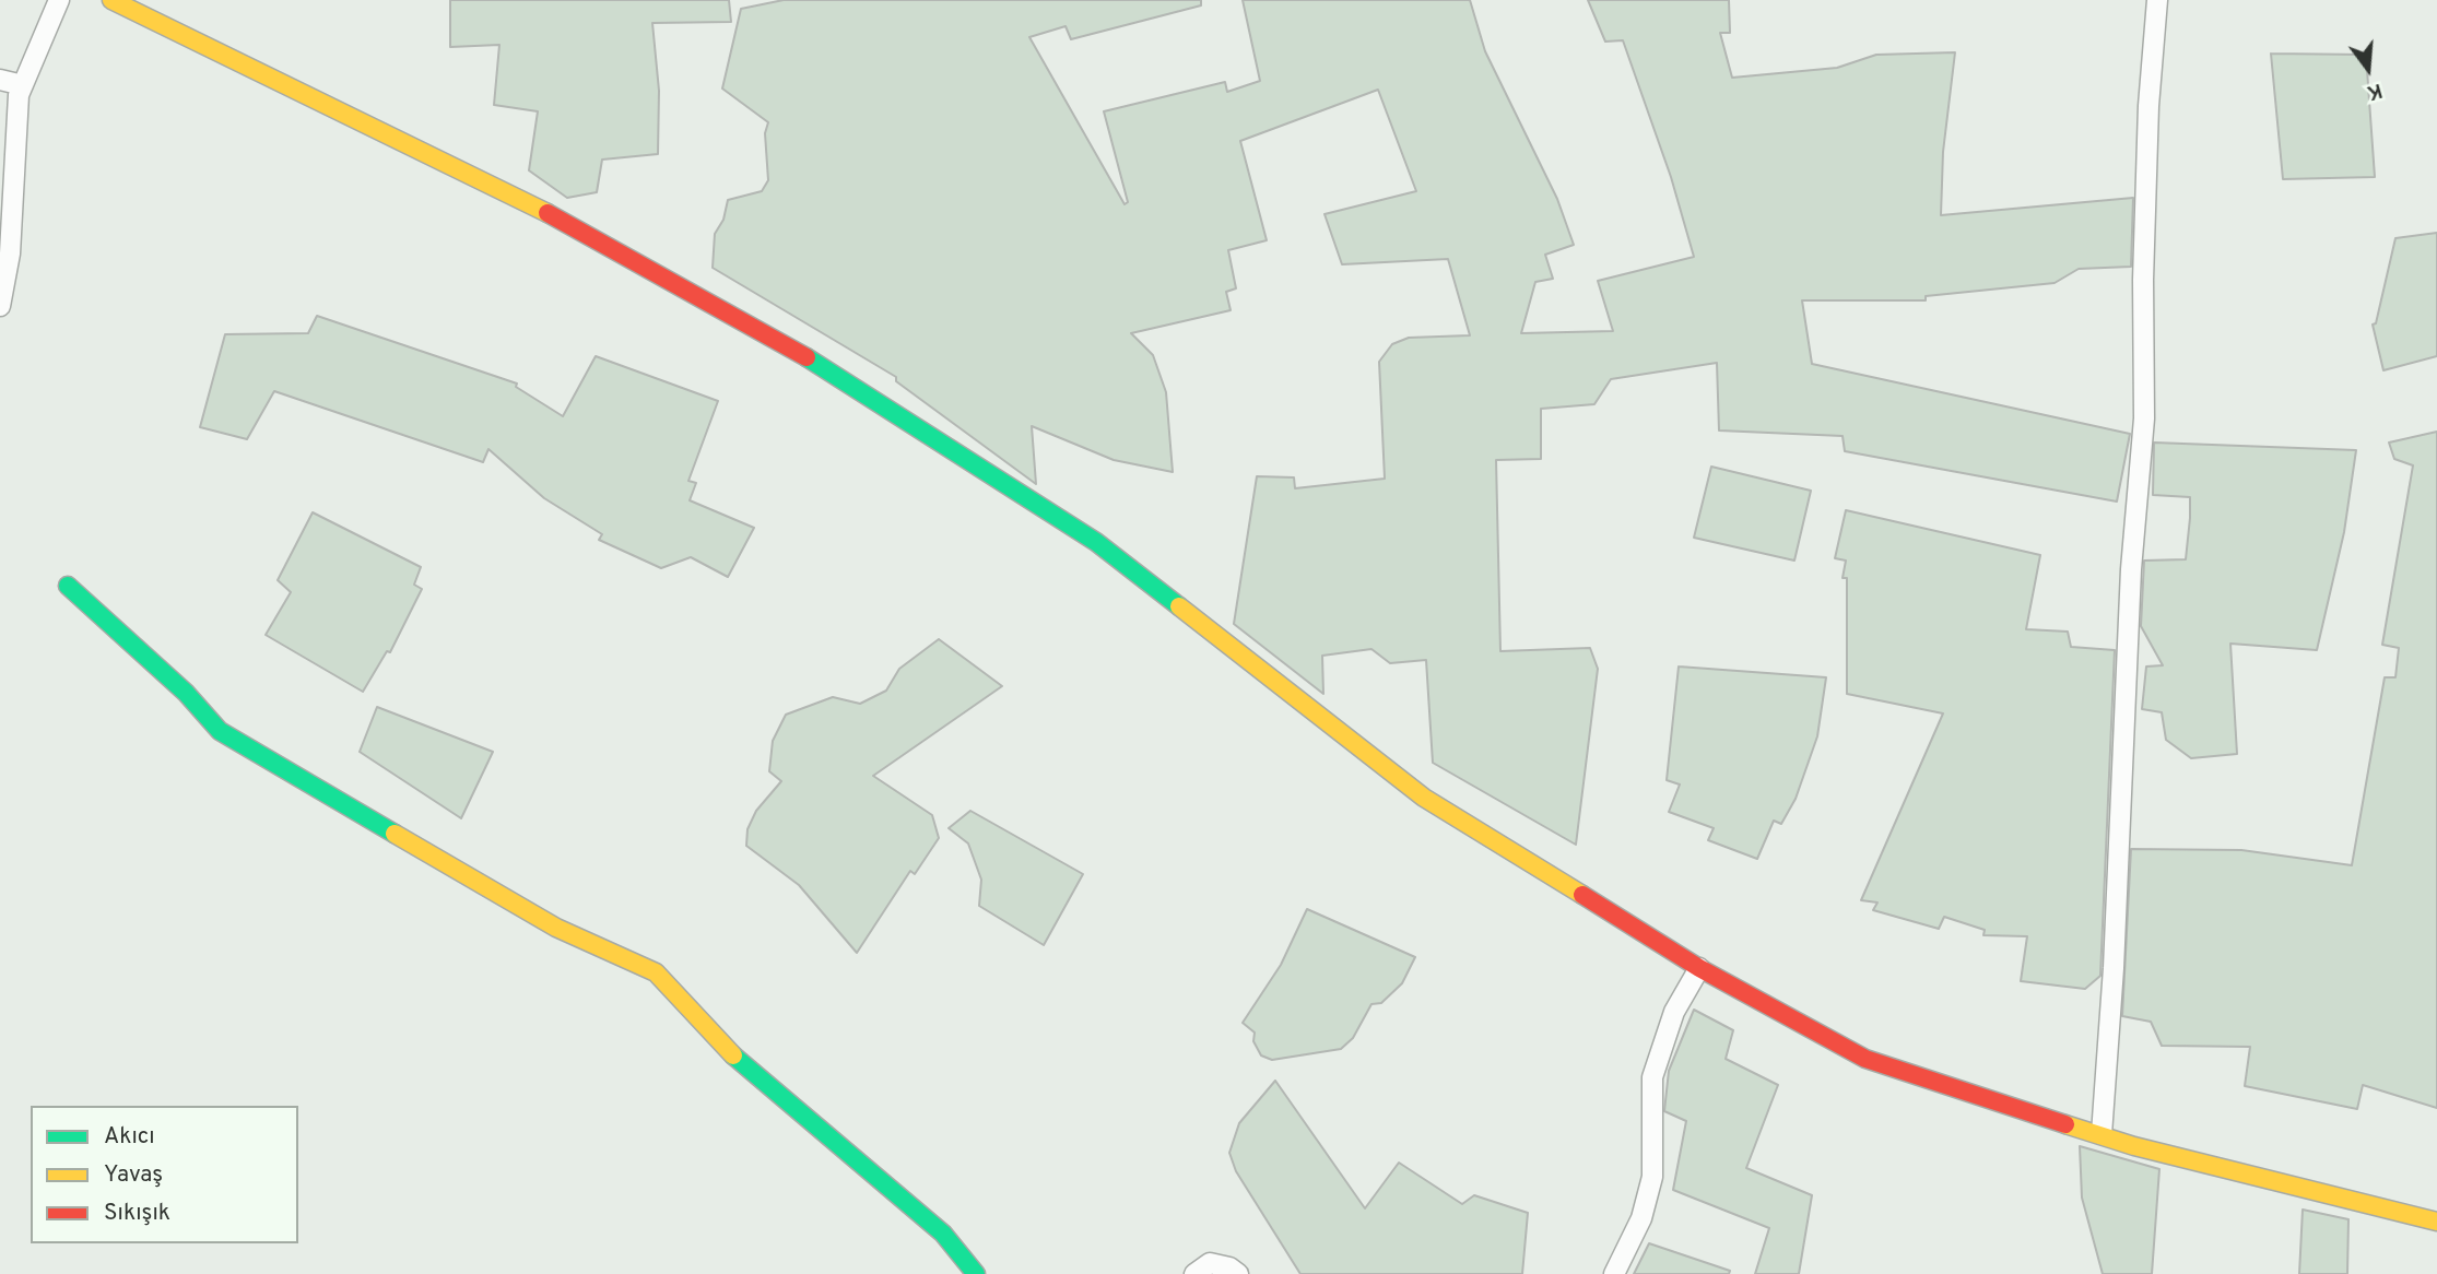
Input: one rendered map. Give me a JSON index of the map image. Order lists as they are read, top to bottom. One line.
{"legend":["Akıcı","Yavaş","Sıkışık"],"north":"bottom"}
